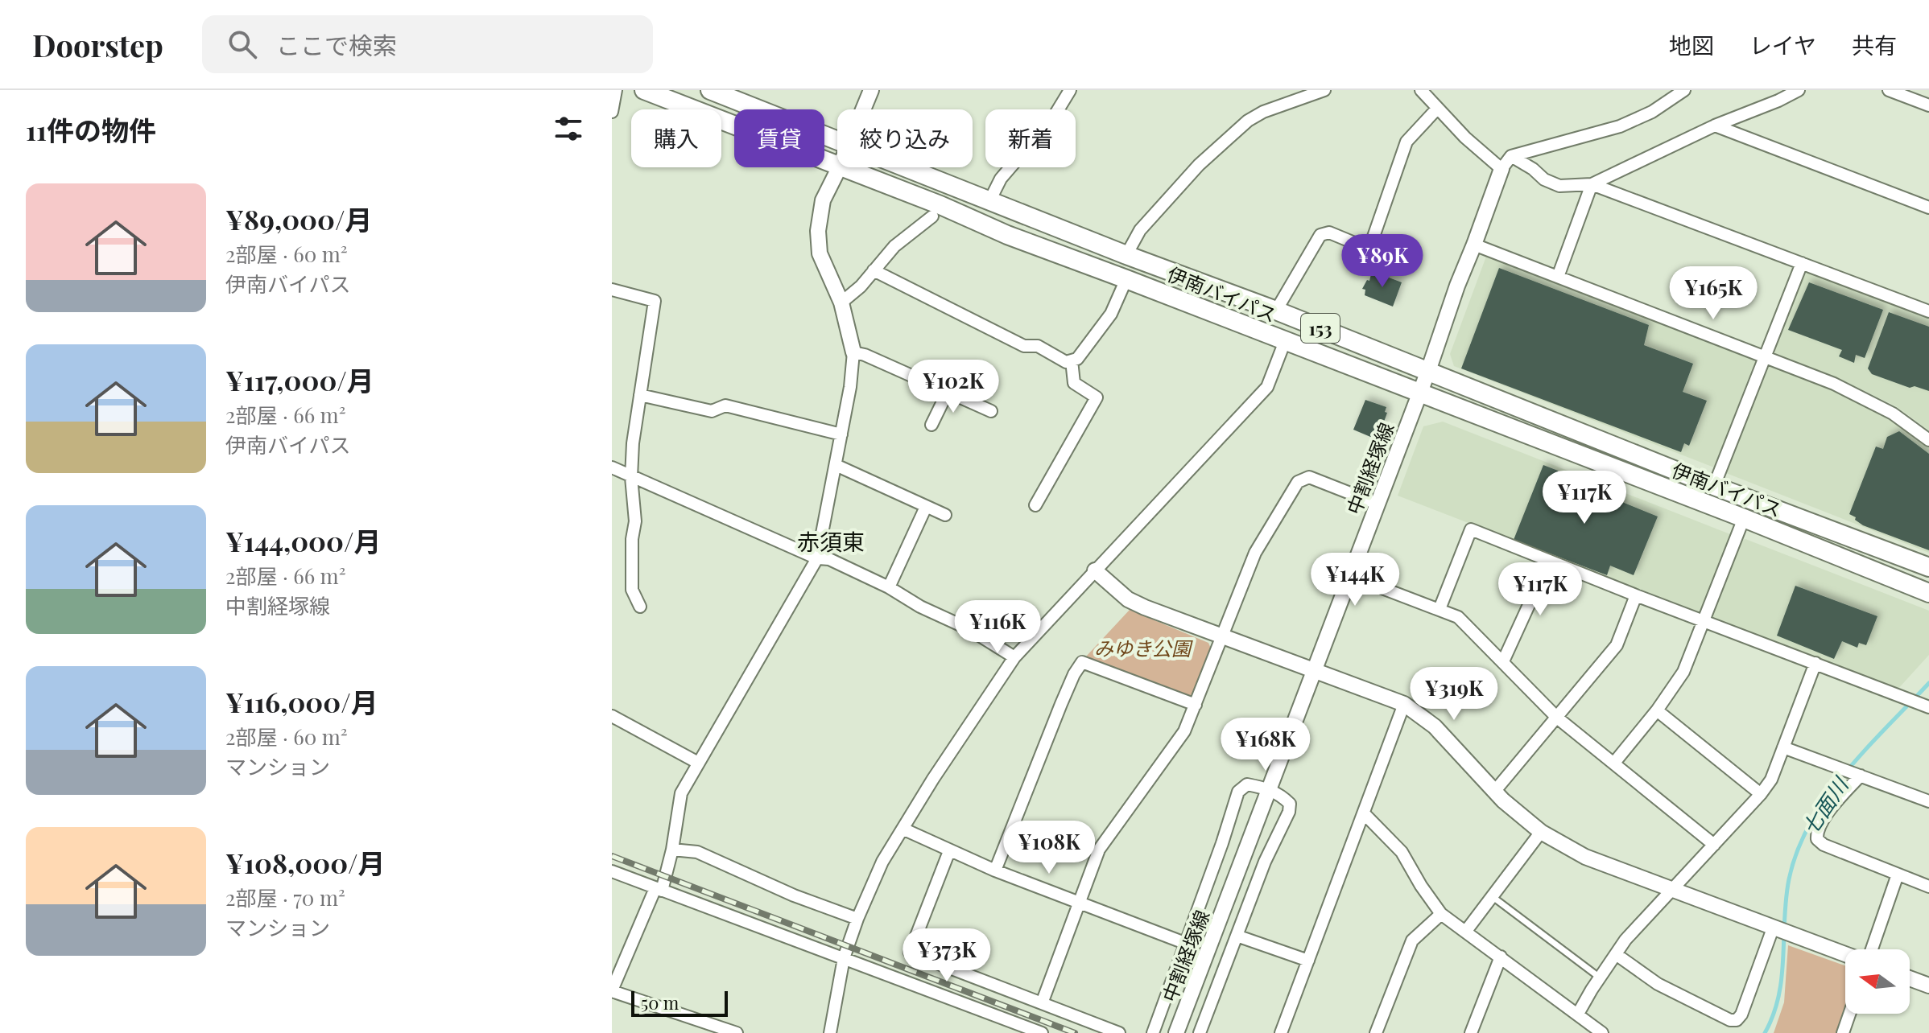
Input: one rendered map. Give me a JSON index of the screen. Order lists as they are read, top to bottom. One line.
{"streets":{"highway":["伊南バイパス","153"],"street":["中割経塚線"]},"crossings":[["伊南バイパス","中割経塚線"]],"districts":["赤須東"],"water":["七面川"],"parks":["みゆき公園"],"scale_bar":"50 m","north":"left","page":{"header":"Doorstep","search":"ここで検索","nav":["地図","レイヤ","共有"],"heading":"11件の物件","chip":["購入","賃貸","絞り込み","新着"],"list":[{"name":"¥89,000/月","note":"2部屋 · 60 m² · 伊南バイパス"},{"name":"¥117,000/月","note":"2部屋 · 66 m² · 伊南バイパス"},{"name":"¥144,000/月","note":"2部屋 · 66 m² · 中割経塚線"},{"name":"¥116,000/月","note":"2部屋 · 60 m² · マンション"},{"name":"¥108,000/月","note":"2部屋 · 70 m² · マンション"}],"price":["¥89K","¥165K","¥102K","¥117K","¥144K","¥117K","¥116K","¥319K","¥168K","¥108K","¥373K"],"scale":"50 m"}}
